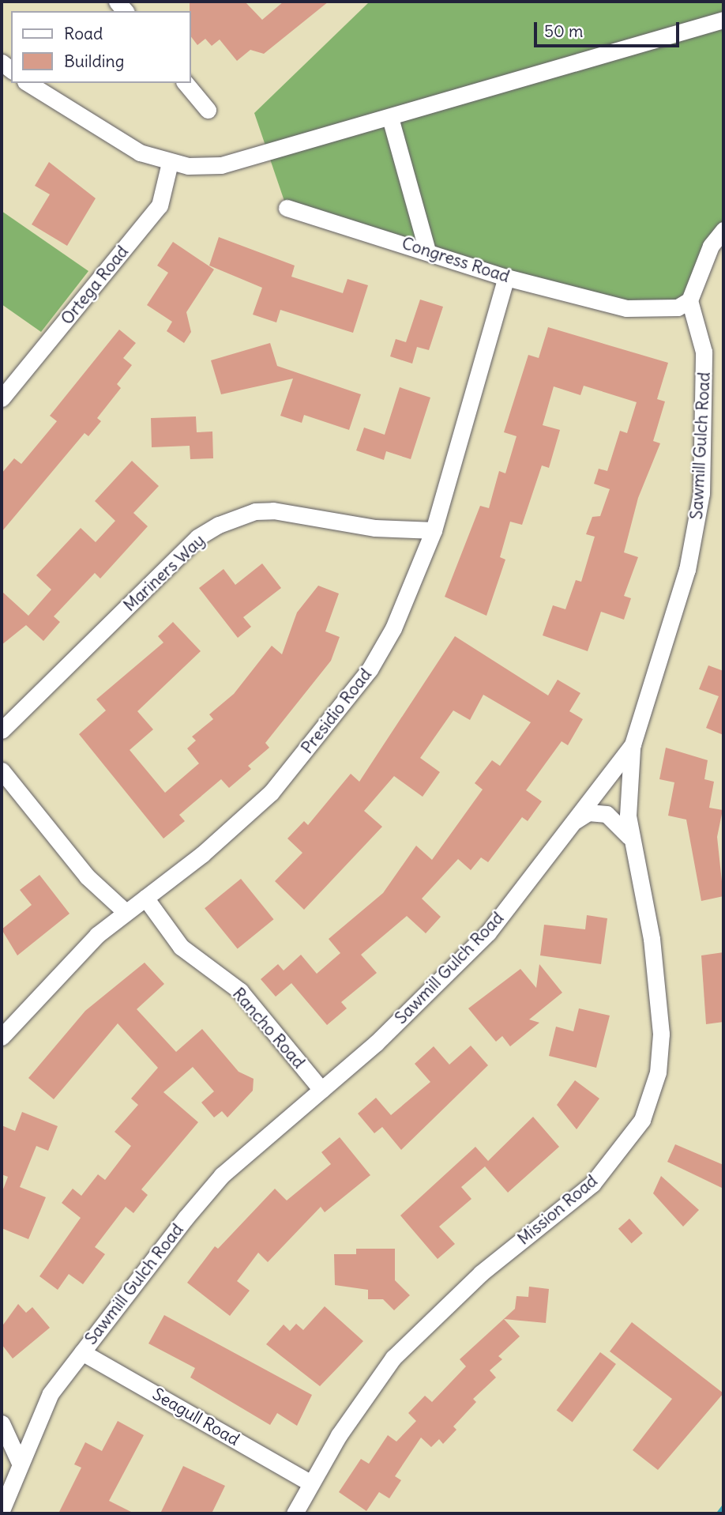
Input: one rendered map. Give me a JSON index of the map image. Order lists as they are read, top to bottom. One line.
{"streets":{"street":["Congress Road","Ortega Road","Sawmill Gulch Road","Mariners Way","Presidio Road","Rancho Road","Mission Road","Seagull Road"]},"crossings":[["Congress Road","Sawmill Gulch Road"],["Congress Road","Presidio Road"],["Sawmill Gulch Road","Rancho Road"],["Sawmill Gulch Road","Mission Road"],["Sawmill Gulch Road","Seagull Road"],["Mariners Way","Presidio Road"],["Presidio Road","Rancho Road"],["Mission Road","Seagull Road"]],"legend":["Road","Building"],"scale_bar":"50 m"}
